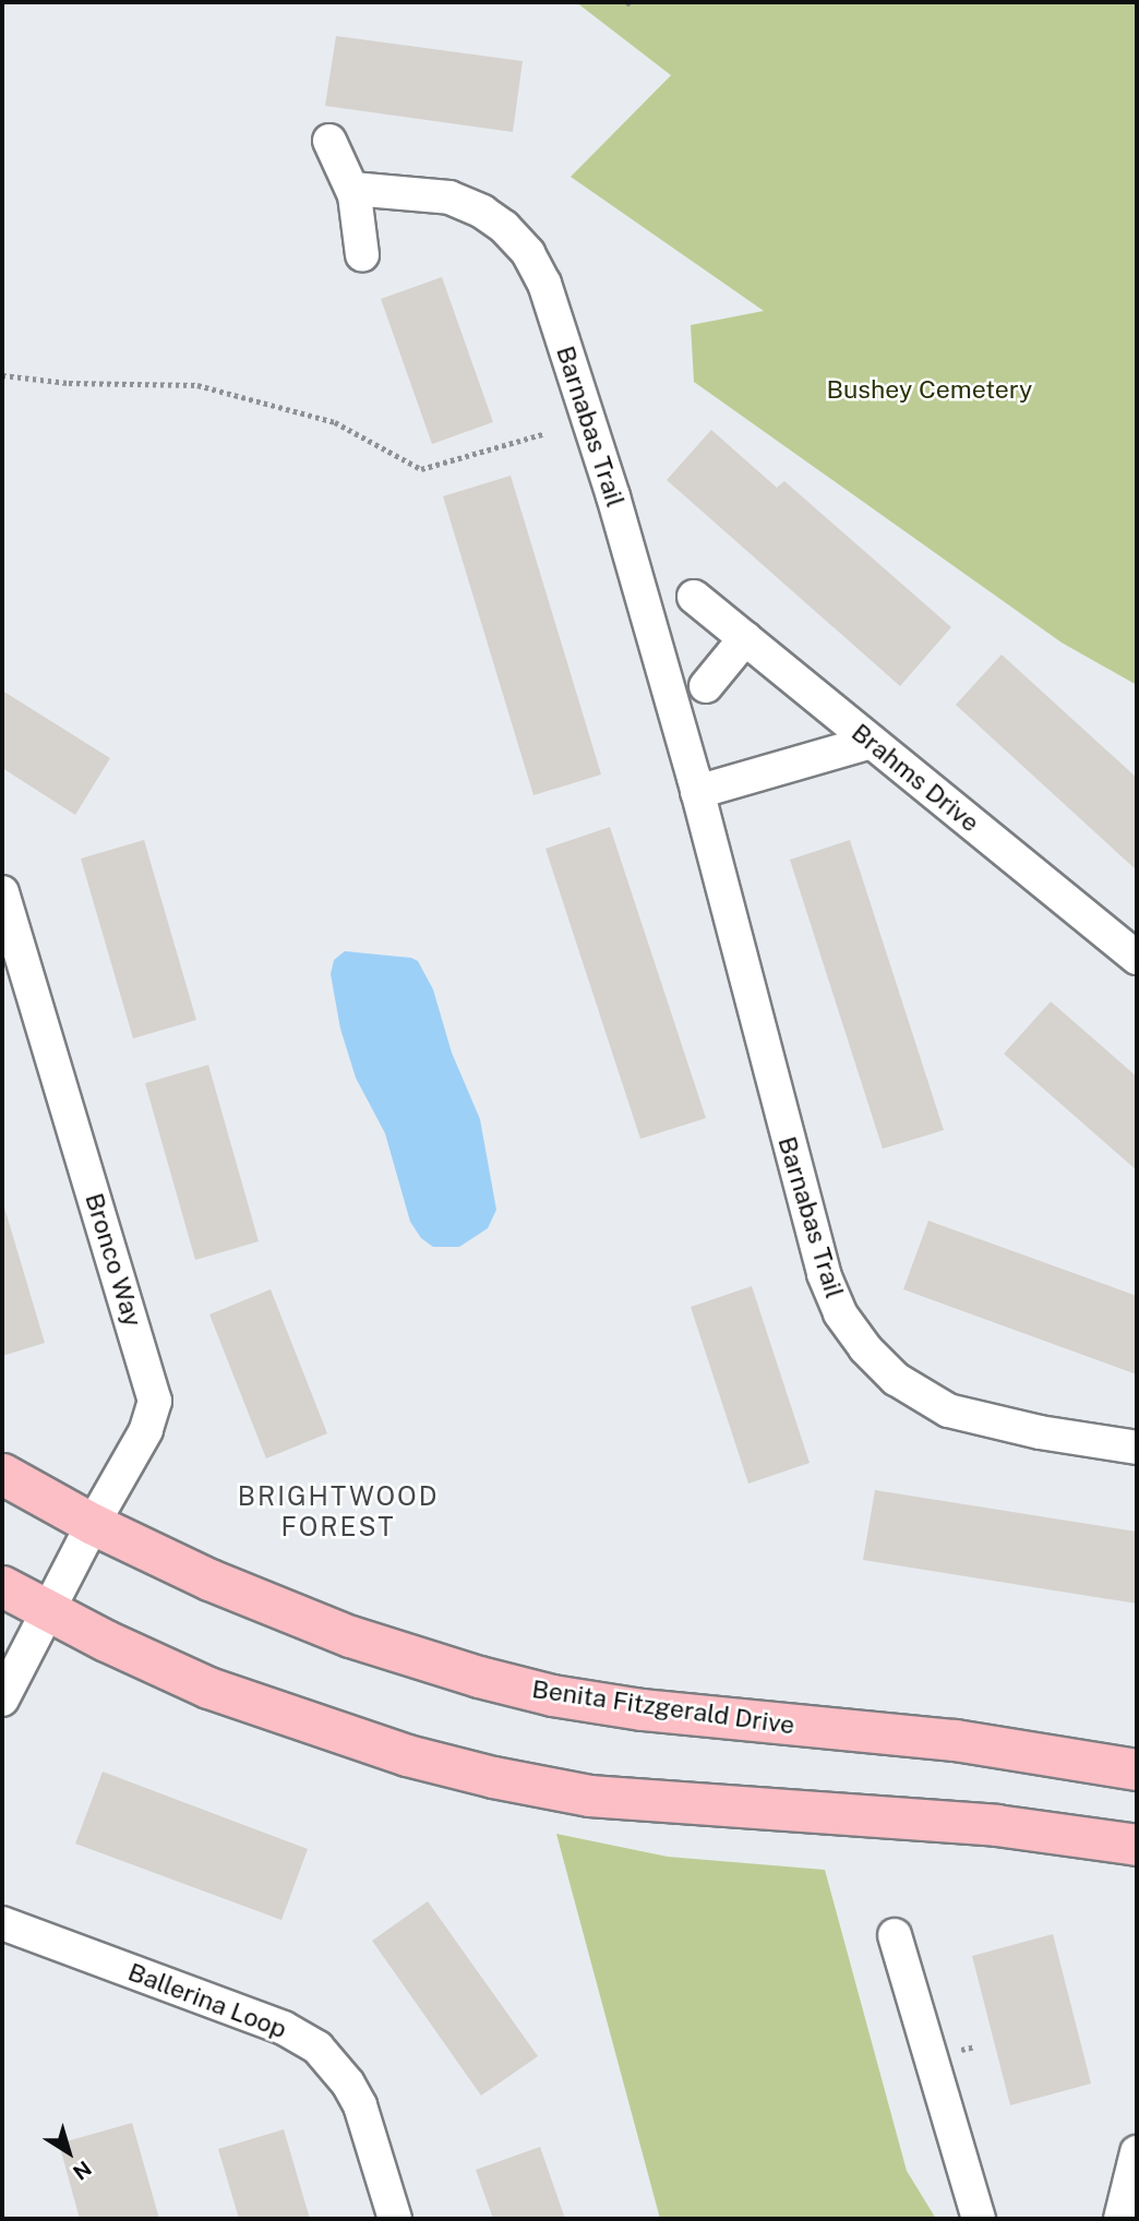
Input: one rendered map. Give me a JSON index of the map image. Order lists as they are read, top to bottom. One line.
{"streets":{"main road":["Benita Fitzgerald Drive"],"street":["Barnabas Trail","Brahms Drive","Bronco Way","Ballerina Loop"]},"crossings":[["Bronco Way","Benita Fitzgerald Drive"]],"districts":["BRIGHTWOOD FOREST"],"parks":["Bushey Cemetery"],"north":"bottom right"}
